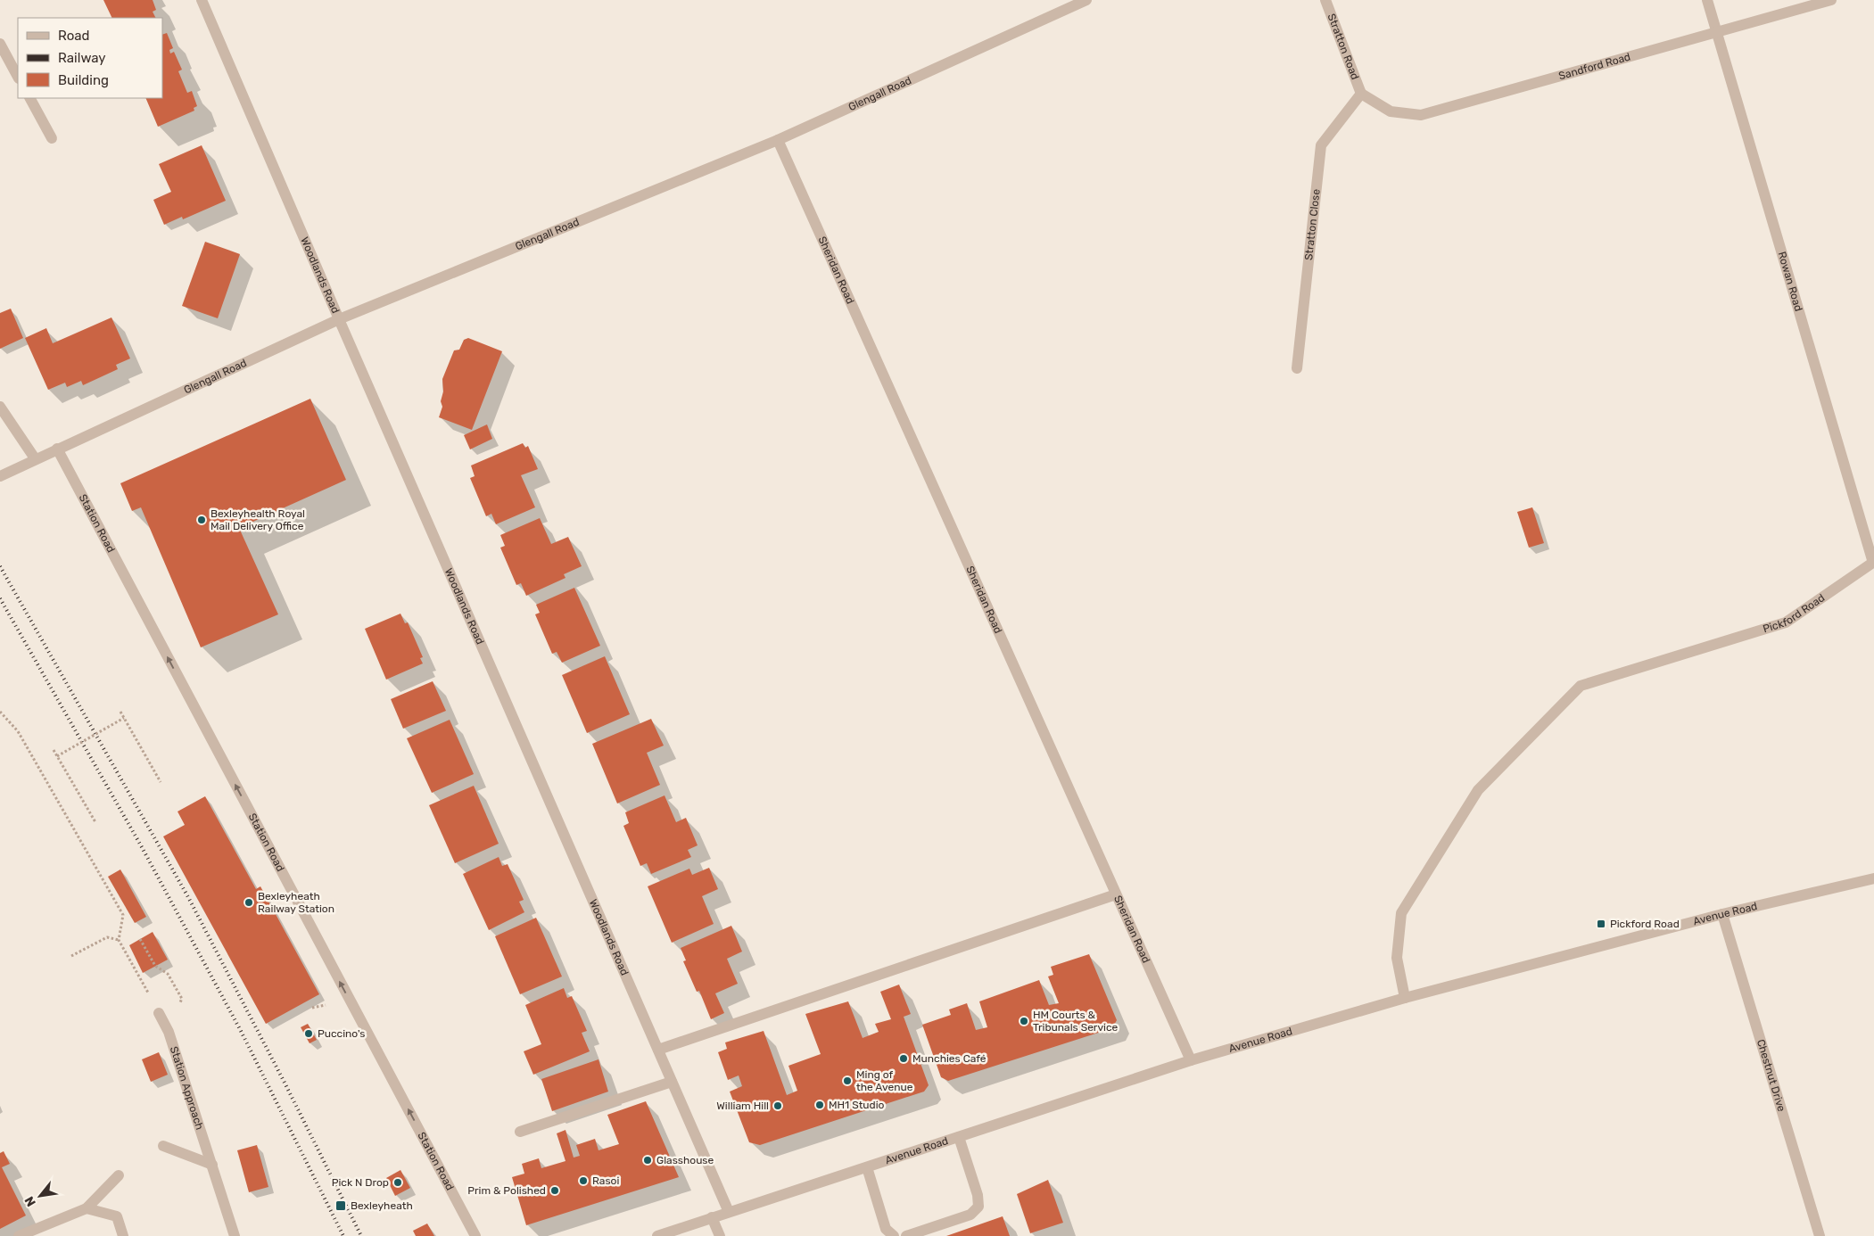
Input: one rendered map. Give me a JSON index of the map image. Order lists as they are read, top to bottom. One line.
{"streets":{"street":["Stratton Road","Sandford Road","Glengall Road","Stratton Close","Sheridan Road","Woodlands Road","Rowan Road","Station Road","Pickford Road","Avenue Road","Chestnut Drive","Station Approach"]},"crossings":[["Stratton Road","Sandford Road"],["Stratton Road","Stratton Close"],["Sandford Road","Stratton Close"],["Sandford Road","Rowan Road"],["Glengall Road","Sheridan Road"],["Glengall Road","Woodlands Road"],["Glengall Road","Station Road"],["Sheridan Road","Avenue Road"],["Woodlands Road","Avenue Road"],["Rowan Road","Pickford Road"],["Pickford Road","Avenue Road"],["Avenue Road","Chestnut Drive"]],"one_way":["Station Road"],"places":{"other":["Bexleyhealth Royal Mail Delivery Office","Bexleyheath Railway Station","HM Courts & Tribunals Service","Puccino's","Munchies Café","Ming of the Avenue","MH1 Studio","William Hill","Glasshouse","Rasoi","Pick N Drop","Prim & Polished"],"transit":["Pickford Road","Bexleyheath"]},"legend":["Road","Railway","Building"],"north":"bottom left"}
